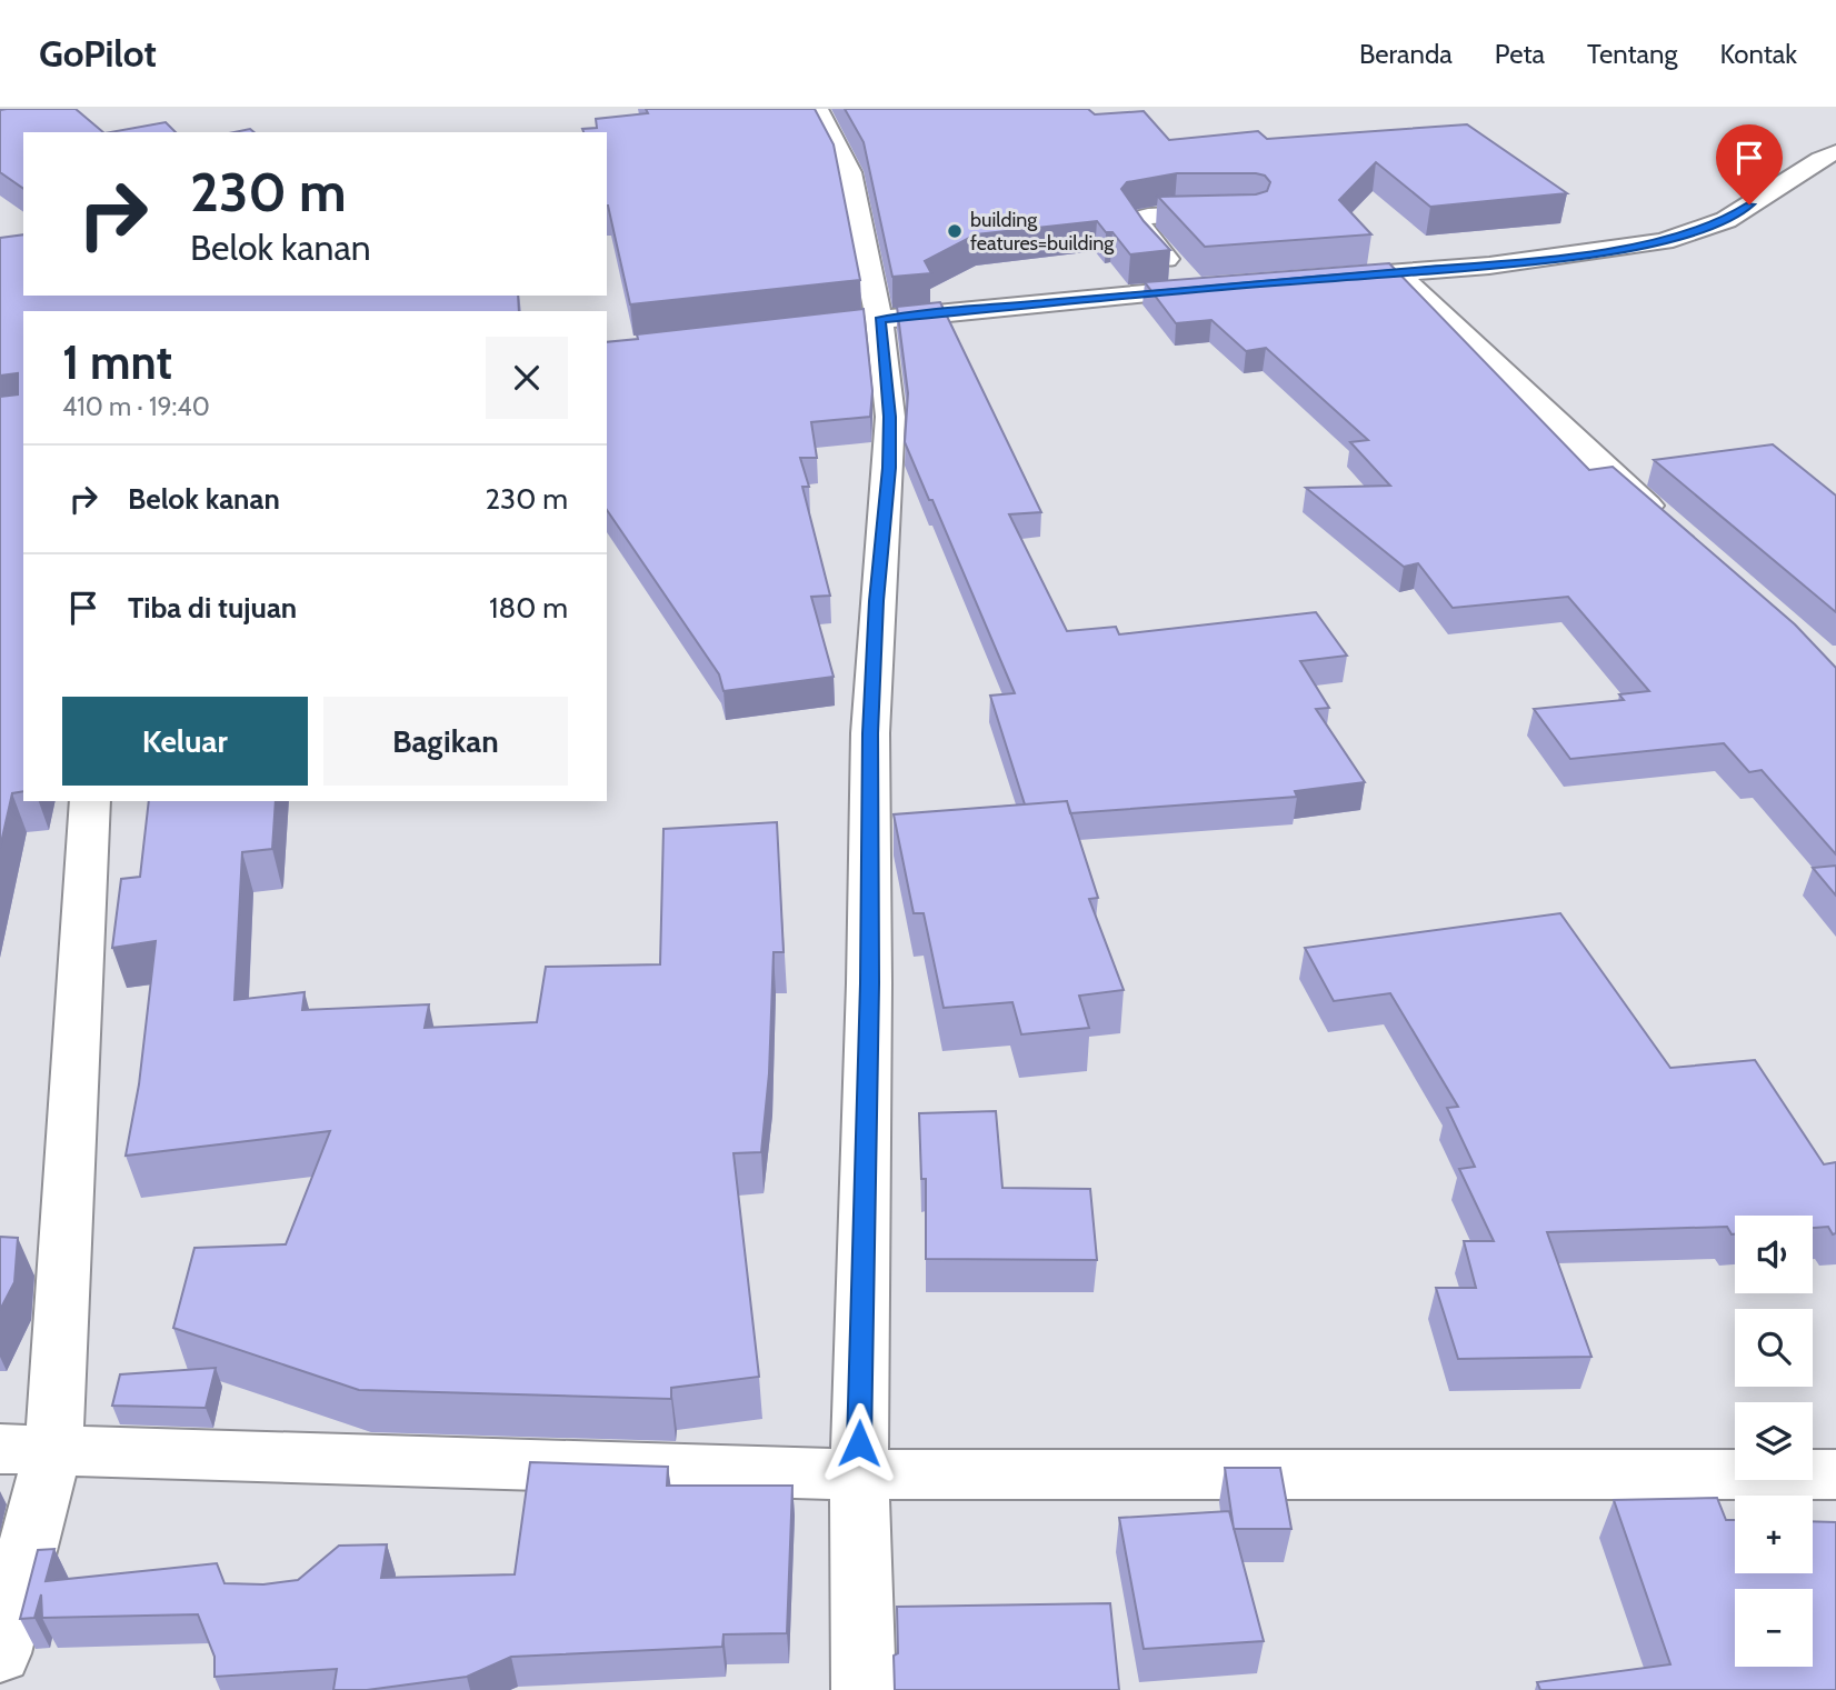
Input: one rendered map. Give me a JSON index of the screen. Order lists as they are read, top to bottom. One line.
{"places":["building features=building"],"page":{"header":"GoPilot","nav":["Beranda","Peta","Tentang","Kontak"],"turn":["230 m","Belok kanan"],"heading":["1 mnt","410 m · 19:40"],"list":[{"name":"Belok kanan","value":"230 m"},{"name":"Tiba di tujuan","value":"180 m"}],"buttons":["Keluar","Bagikan"],"map_buttons":["+","−"]}}
